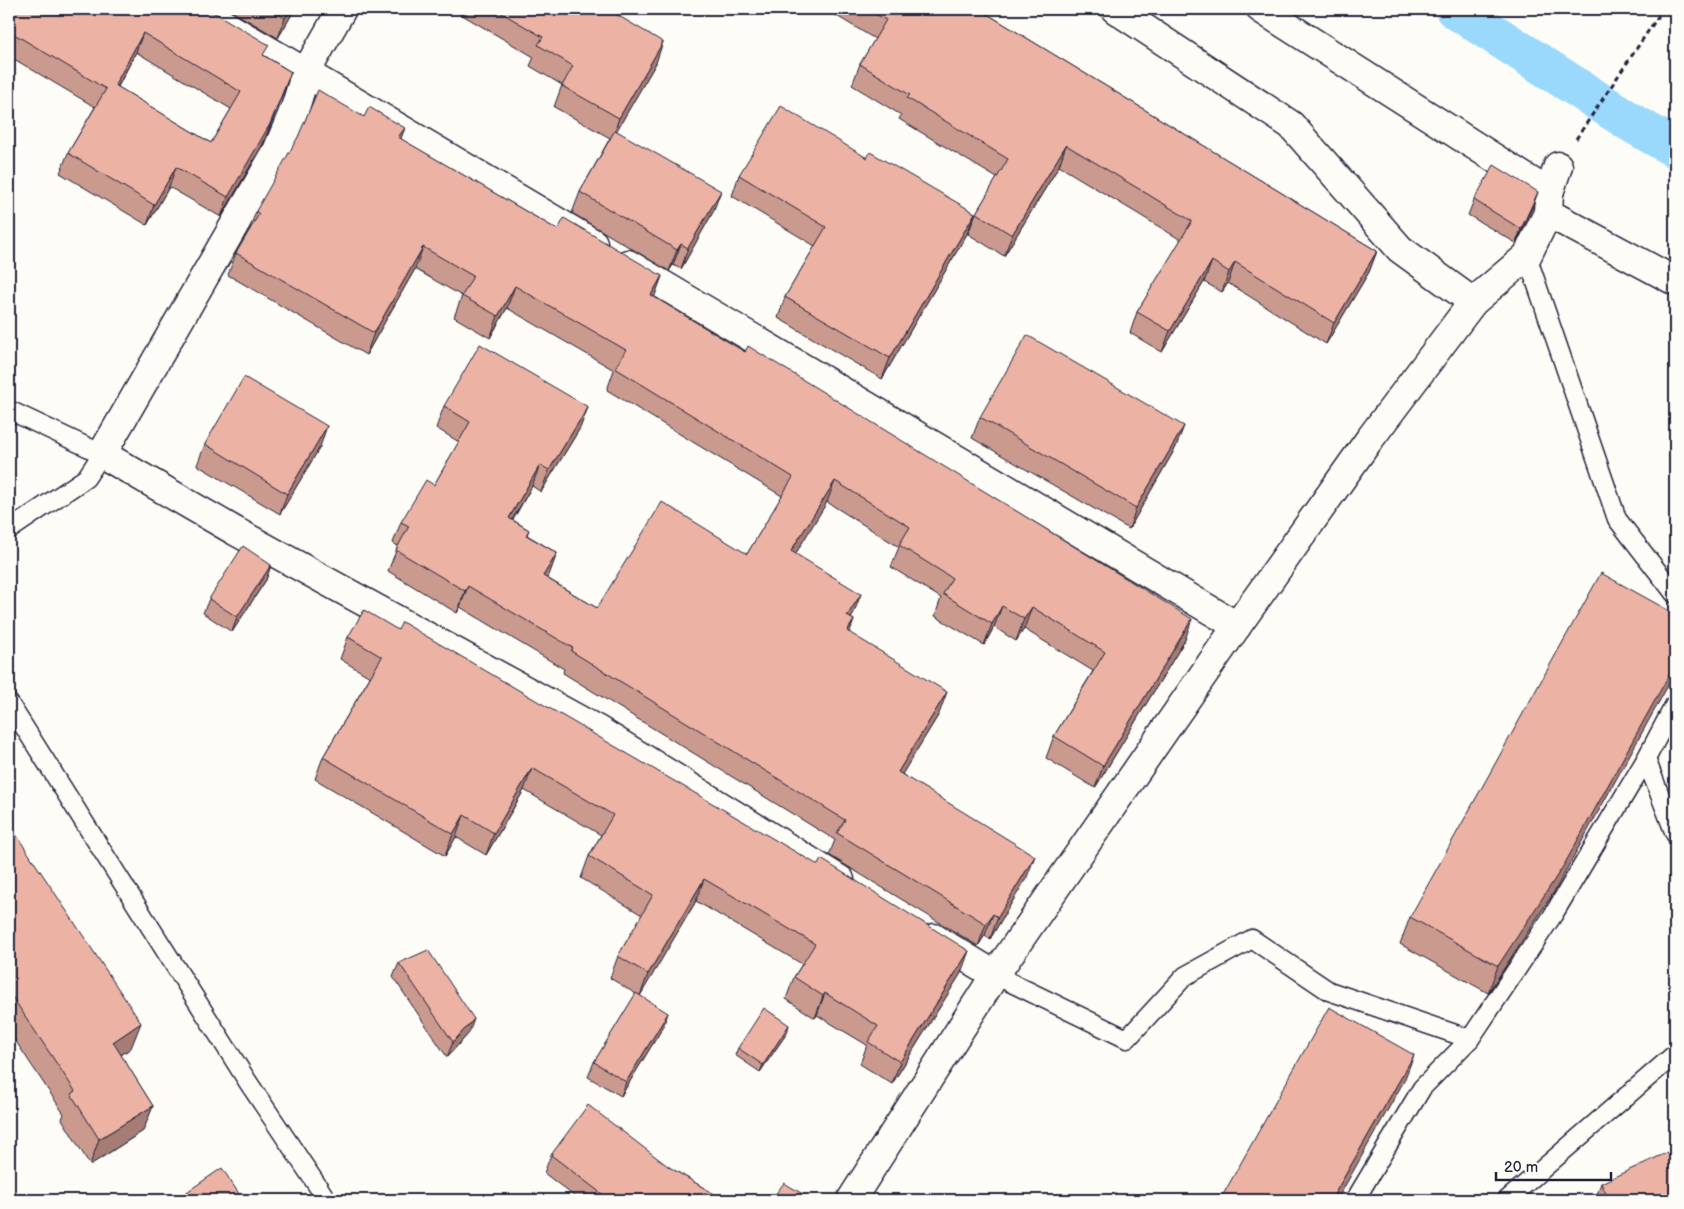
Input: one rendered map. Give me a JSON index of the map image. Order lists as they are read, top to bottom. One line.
{"scale_bar":"20 m"}
